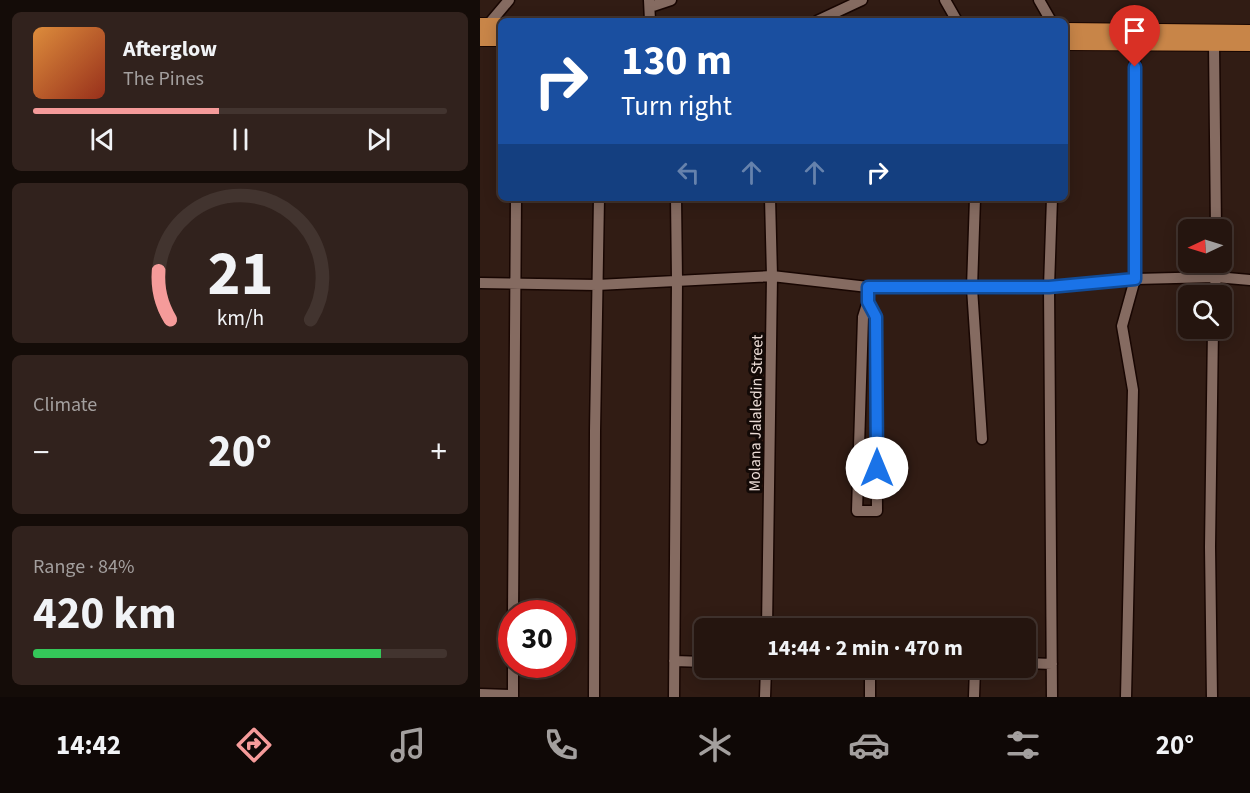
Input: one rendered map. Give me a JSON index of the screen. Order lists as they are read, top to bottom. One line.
{"streets":{"street":["Molana Jalaledin Street"]},"north":"left","page":{"turn":["130 m","Turn right"],"song":["Afterglow","The Pines"],"tile":["Climate",["Range · 84%","420 km"]],"heat":["−","20°","+"],"limit":"30","trip":"14:44 · 2 min · 470 m","tabs":["14:42","20°"],"gauge":["21","km/h"]}}
